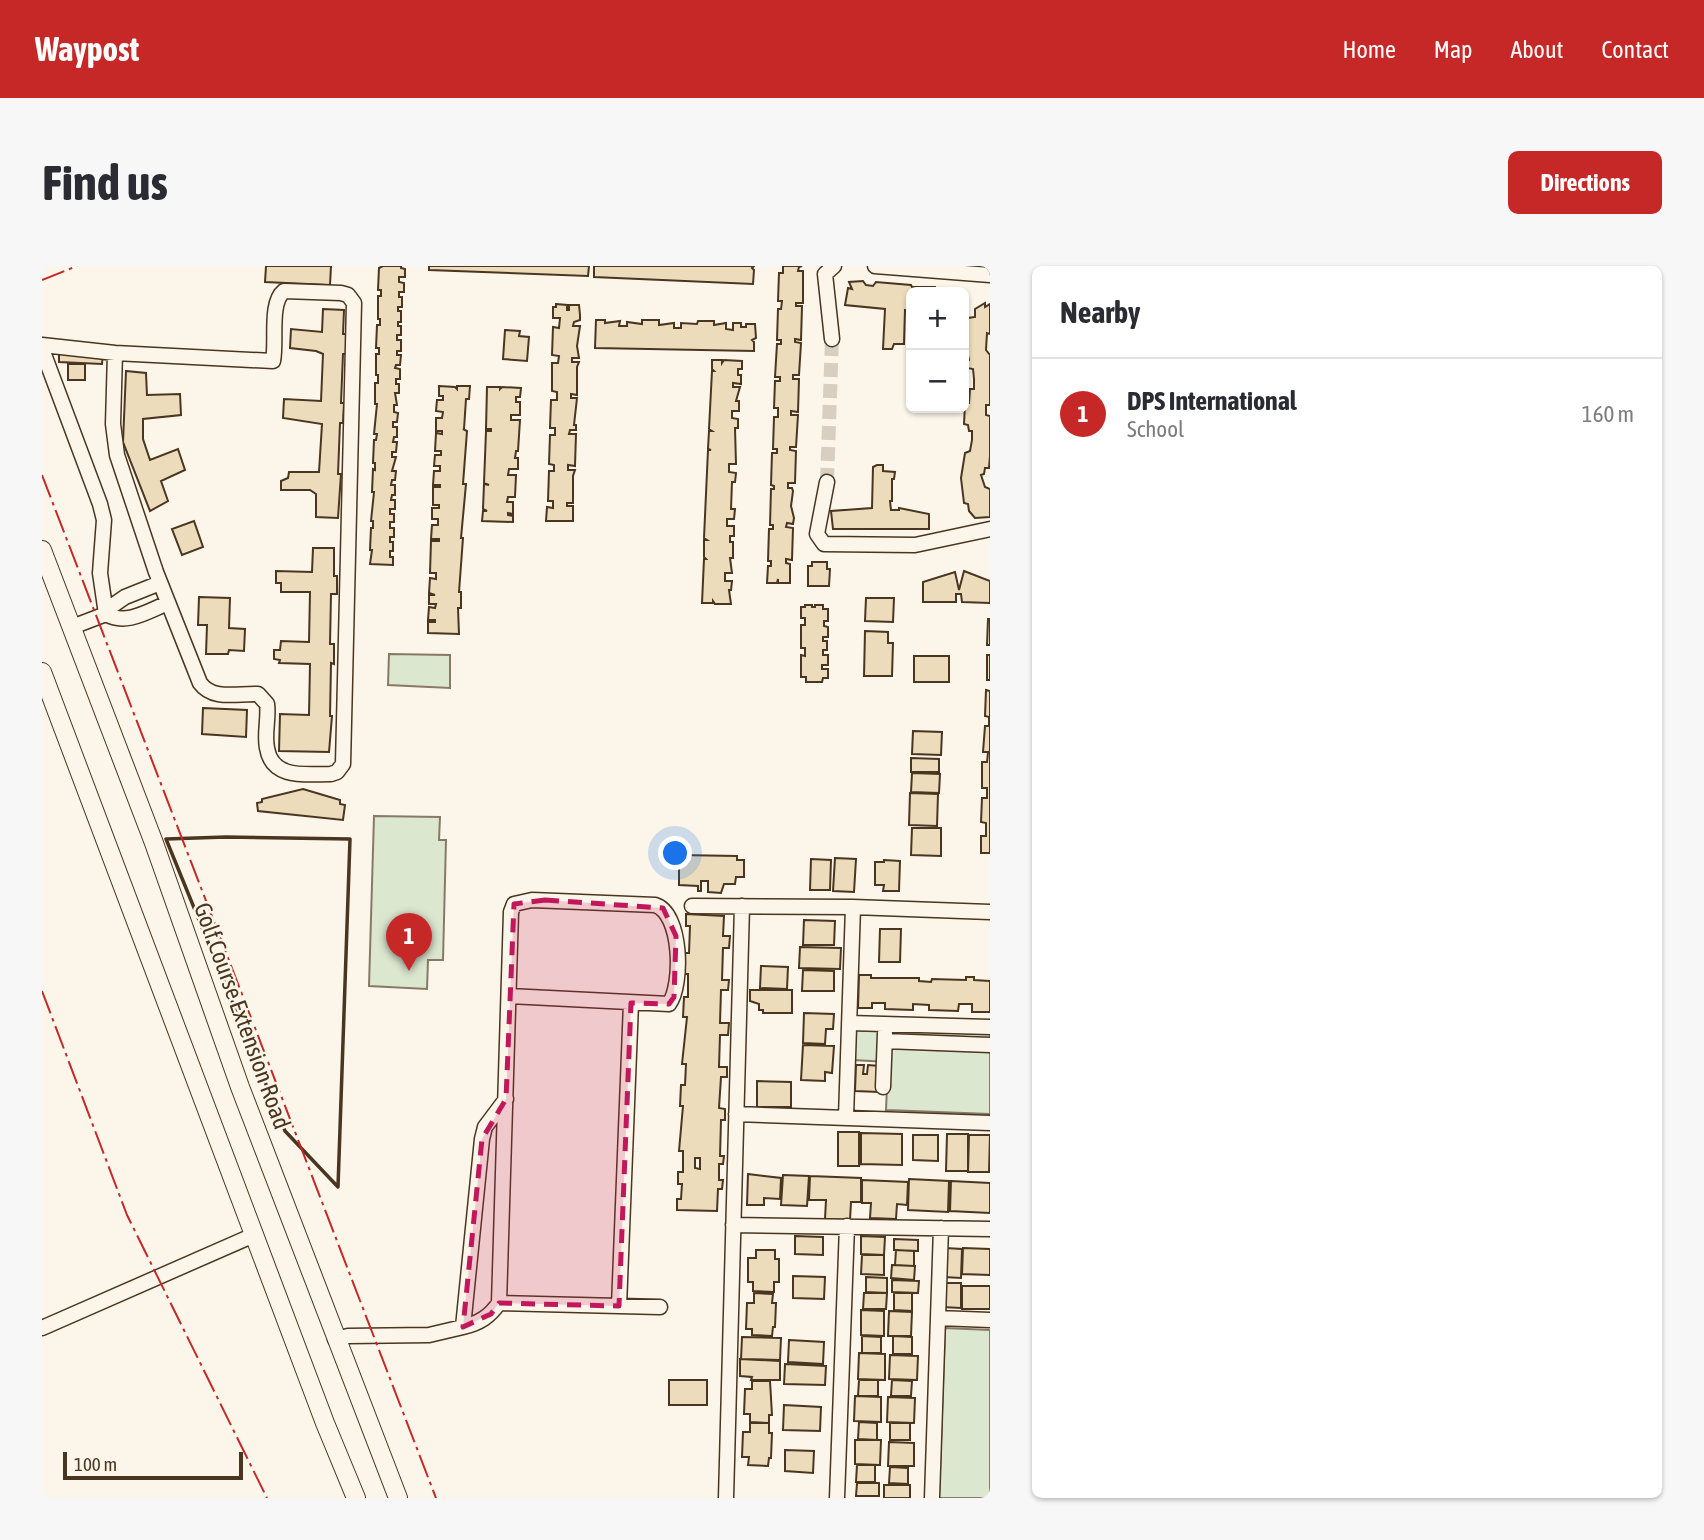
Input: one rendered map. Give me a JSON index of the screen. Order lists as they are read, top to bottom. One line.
{"streets":{"main road":["Golf Course Extension Road"]},"scale_bar":"100 m","page":{"header":"Waypost","nav":["Home","Map","About","Contact"],"buttons":"Directions","title":"Find us","heading":"Nearby","map_buttons":["+","−"],"list":[{"mark":"1","name":"DPS International","note":"School","value":"160 m"}],"pins":"1","scale":"100 m"}}
